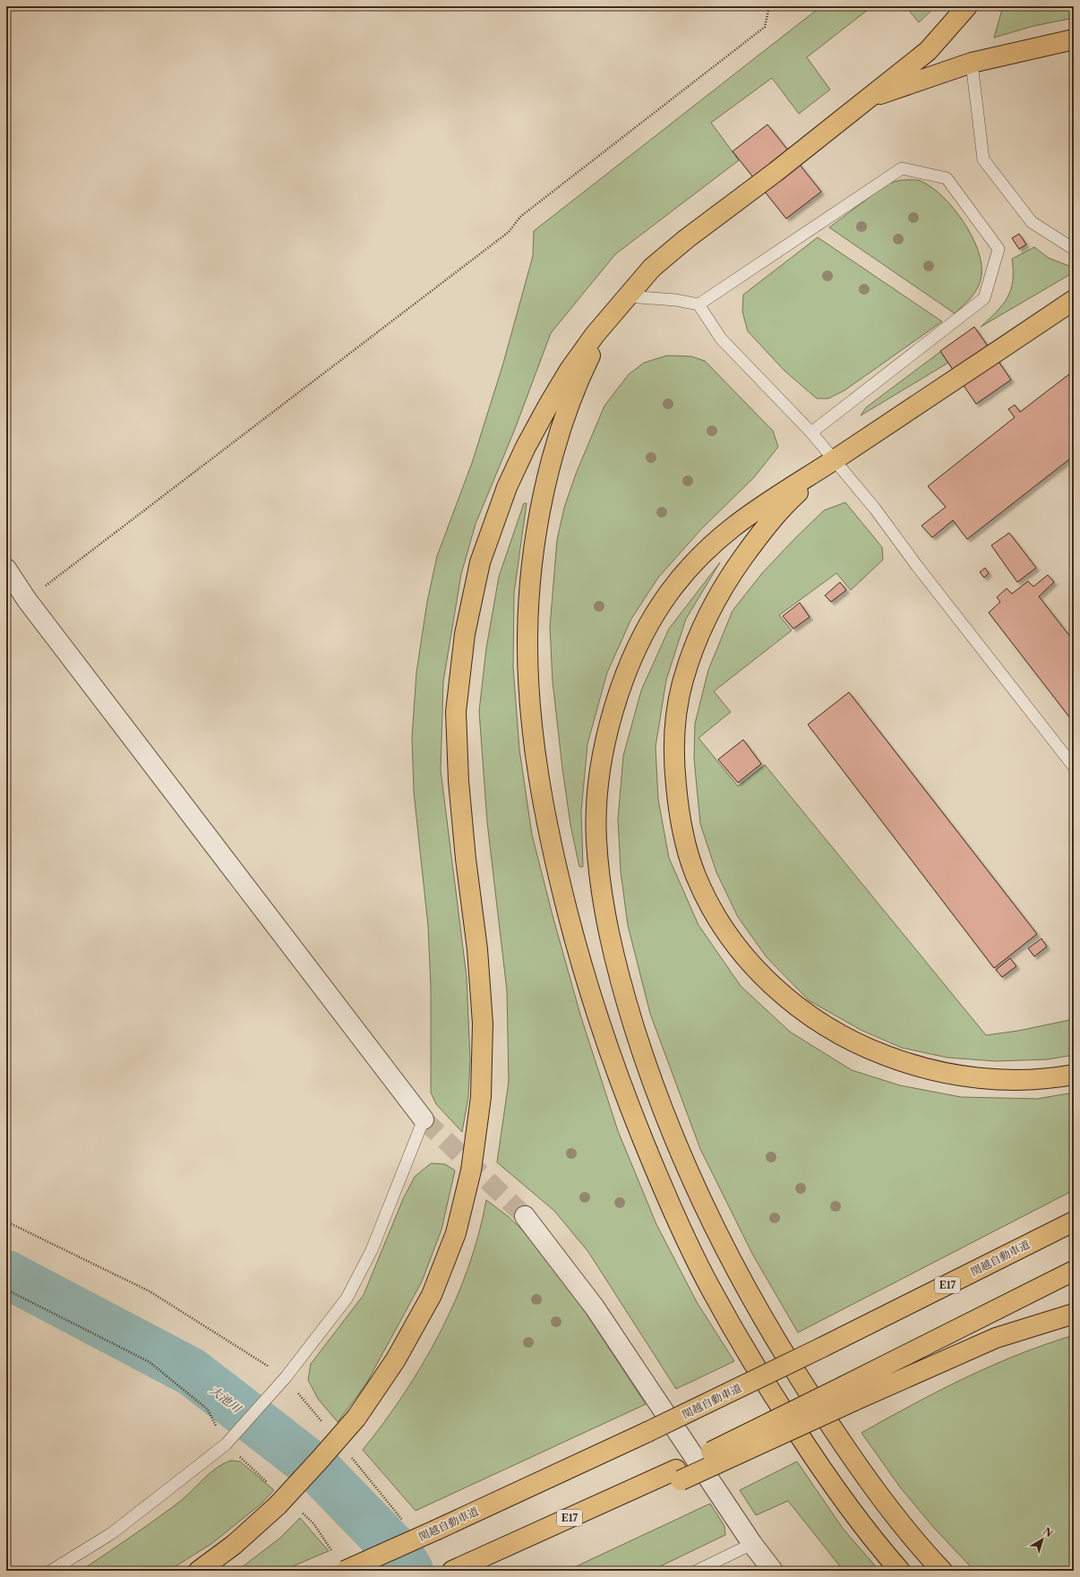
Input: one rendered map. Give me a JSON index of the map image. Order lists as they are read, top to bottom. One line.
{"streets":{"highway":["関越自動車道","E17"]},"water":["大池川"],"north":"top right"}
